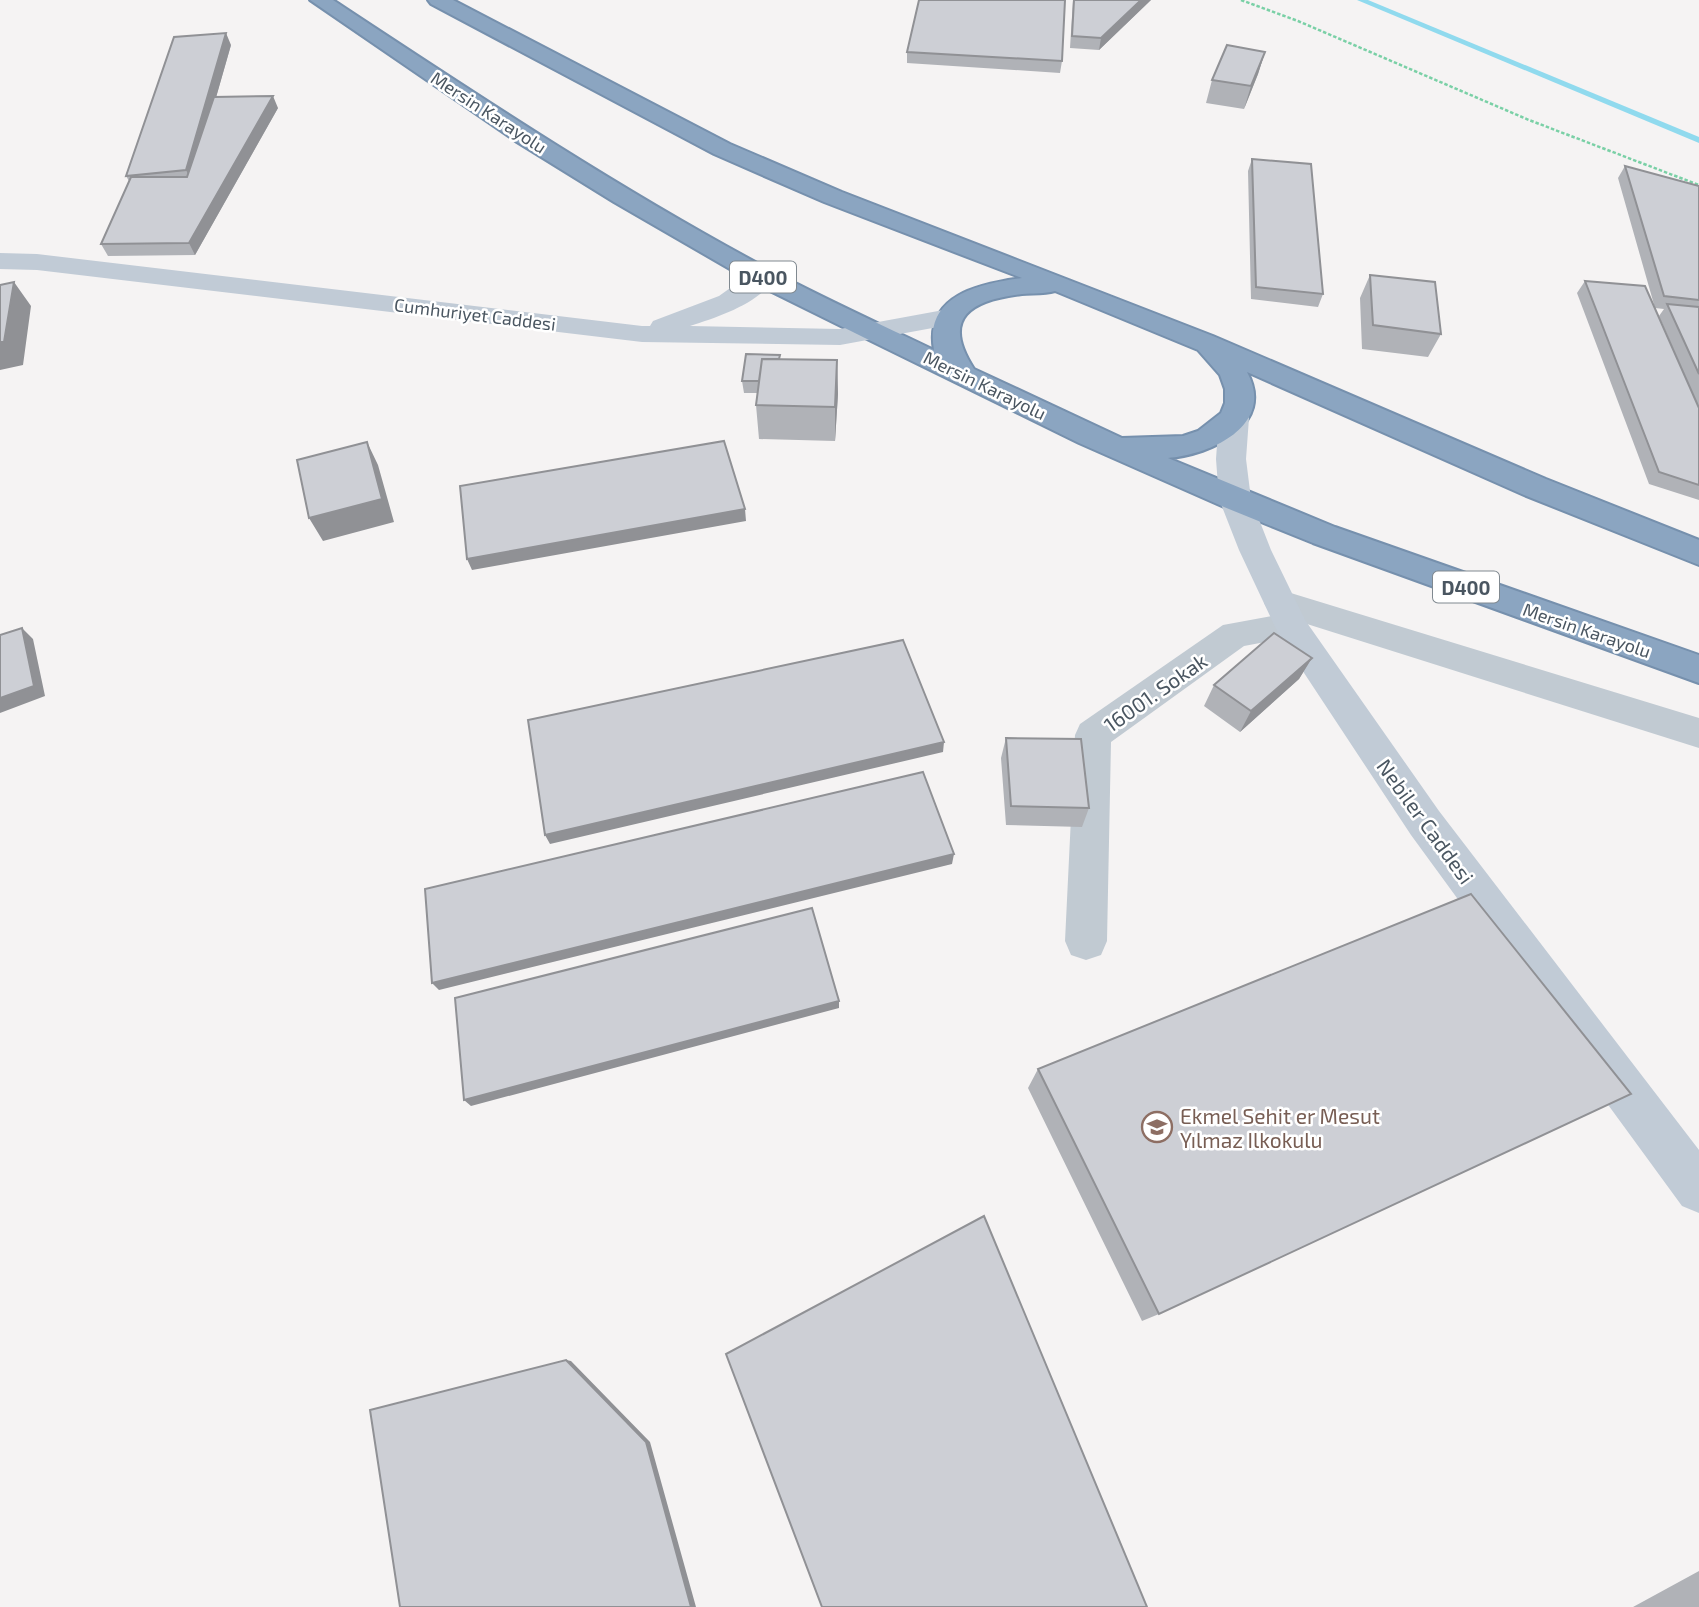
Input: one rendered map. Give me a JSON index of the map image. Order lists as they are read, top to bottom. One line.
{"streets":{"highway":["Mersin Karayolu","D400"],"street":["Cumhuriyet Caddesi","16001. Sokak","Nebiler Caddesi"]},"crossings":[["Mersin Karayolu","Cumhuriyet Caddesi"],["Mersin Karayolu","Nebiler Caddesi"],["16001. Sokak","Nebiler Caddesi"]],"places":{"school or university":["Ekmel Sehit er Mesut Yılmaz Ilkokulu"]}}
